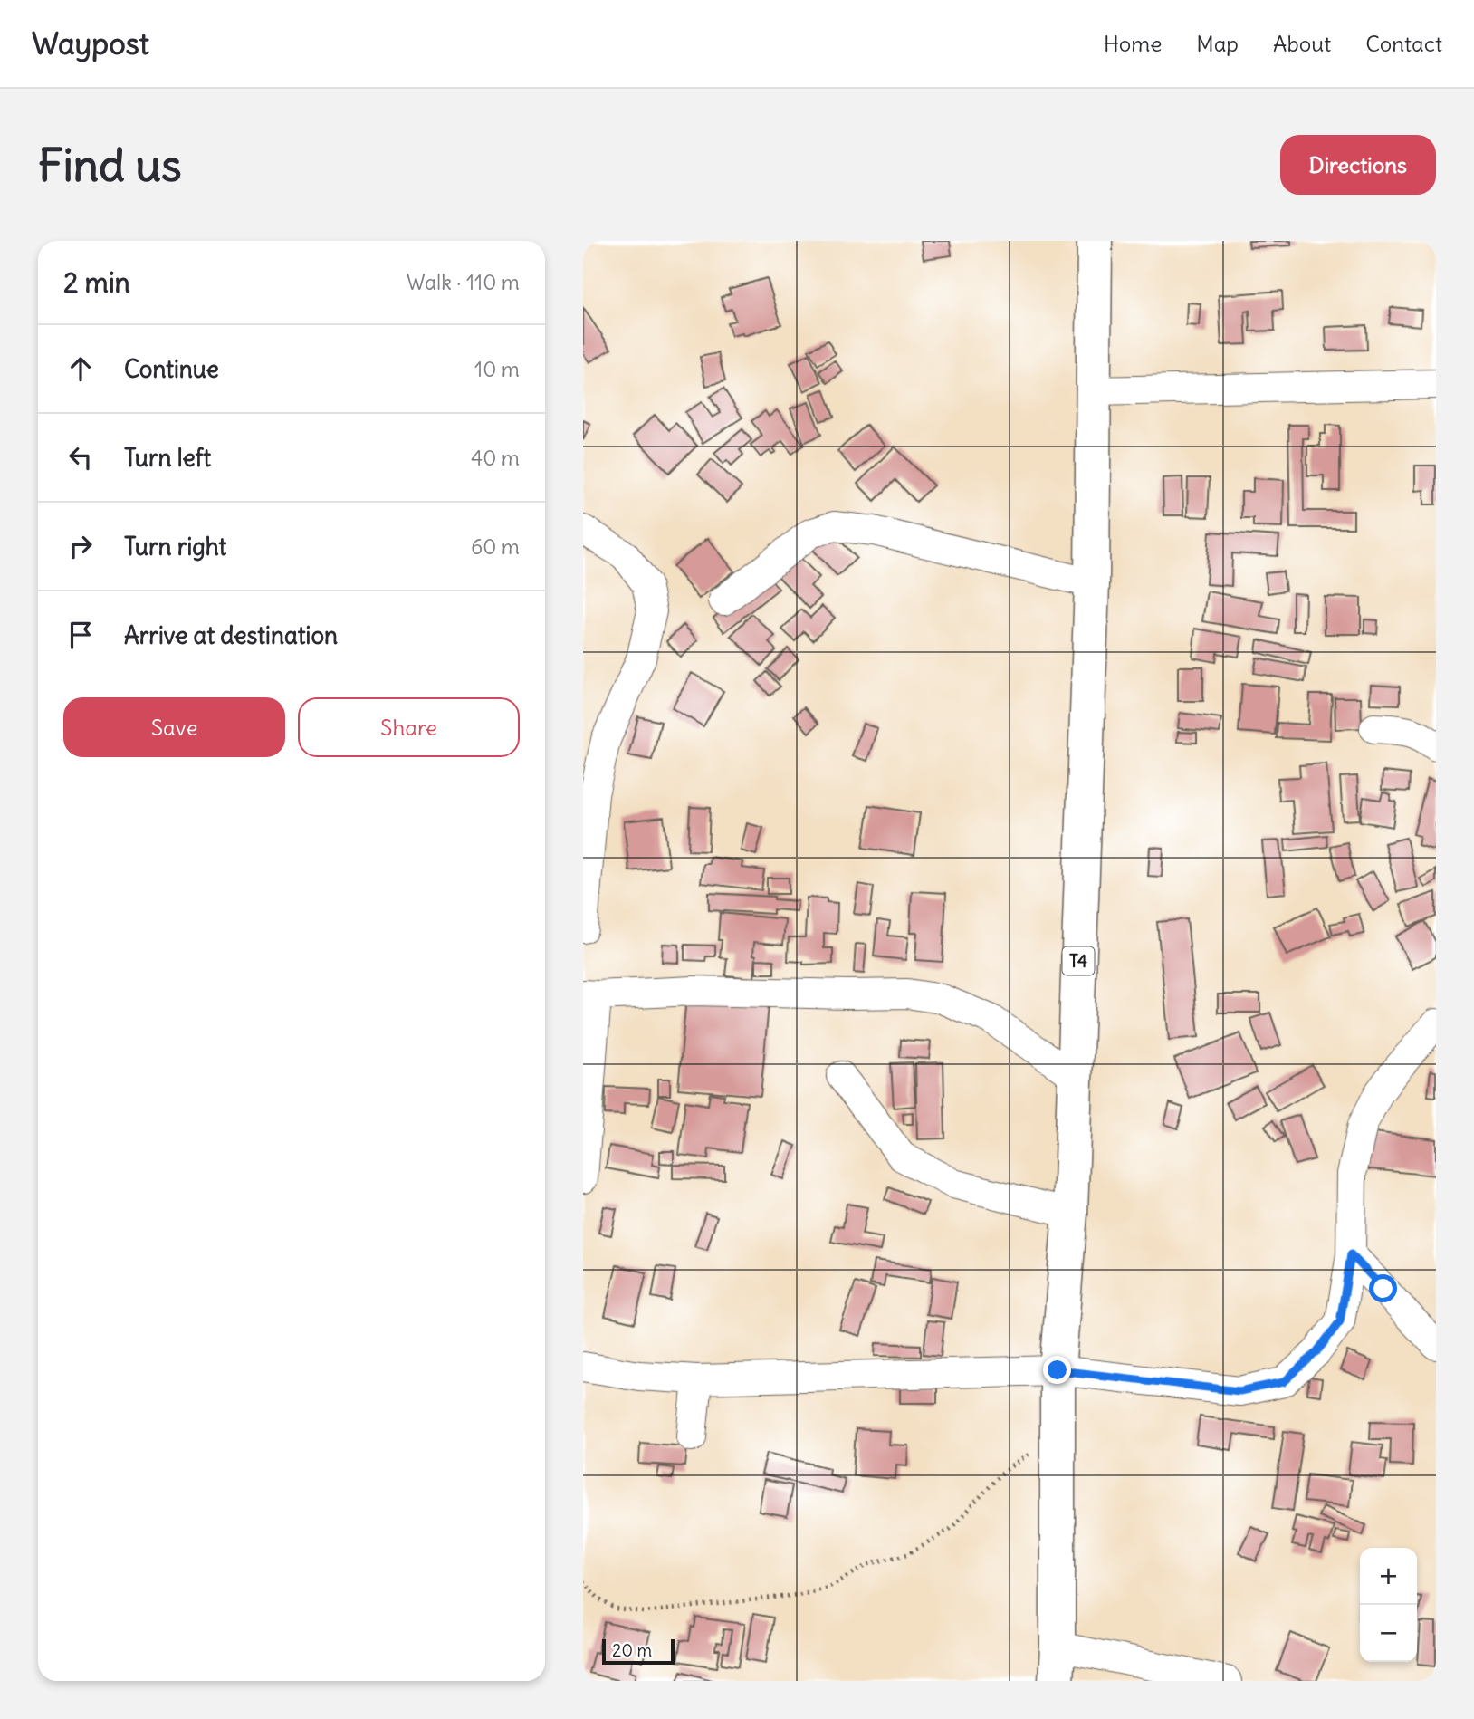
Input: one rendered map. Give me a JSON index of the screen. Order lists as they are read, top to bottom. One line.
{"streets":{"highway":["T4"]},"scale_bar":"20 m","page":{"header":"Waypost","nav":["Home","Map","About","Contact"],"buttons":["Directions",["Save","Share"]],"title":"Find us","heading":["2 min","Walk · 110 m"],"list":[["Continue","10 m"],["Turn left","40 m"],["Turn right","60 m"],"Arrive at destination"],"map_buttons":["+","−"],"scale":"20 m"}}
